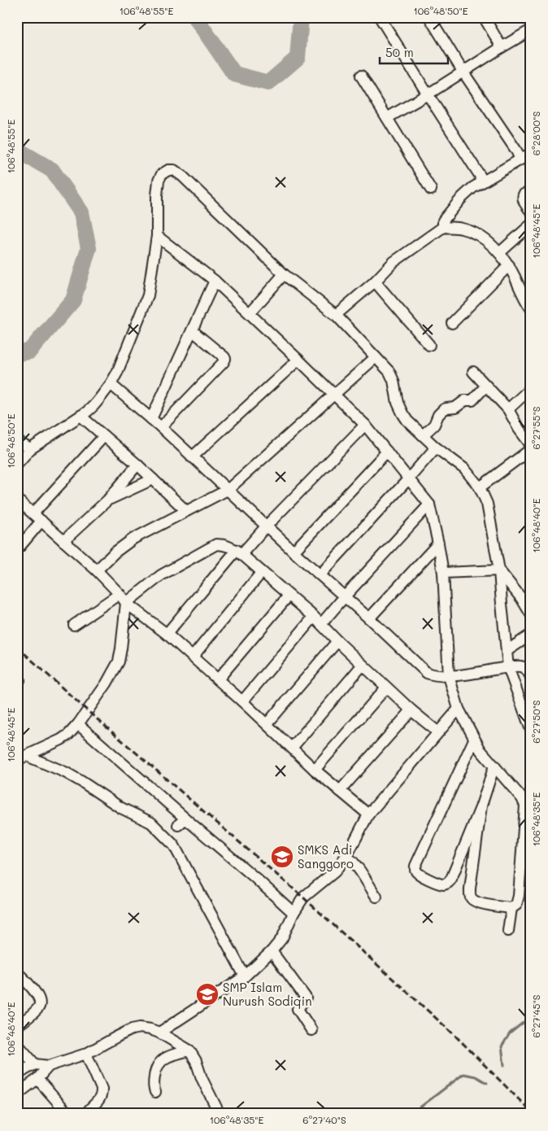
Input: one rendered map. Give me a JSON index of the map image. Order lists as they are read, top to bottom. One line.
{"places":{"school or university":["SMKS Adi Sanggoro","SMP Islam Nurush Sodiqin"]},"scale_bar":"50 m","coordinates":["106°48'55\"E","106°48'50\"E","6°28'00\"S","106°48'45\"E","6°27'55\"S","106°48'40\"E","6°27'50\"S","106°48'35\"E","6°27'45\"S","6°27'40\"S"]}
